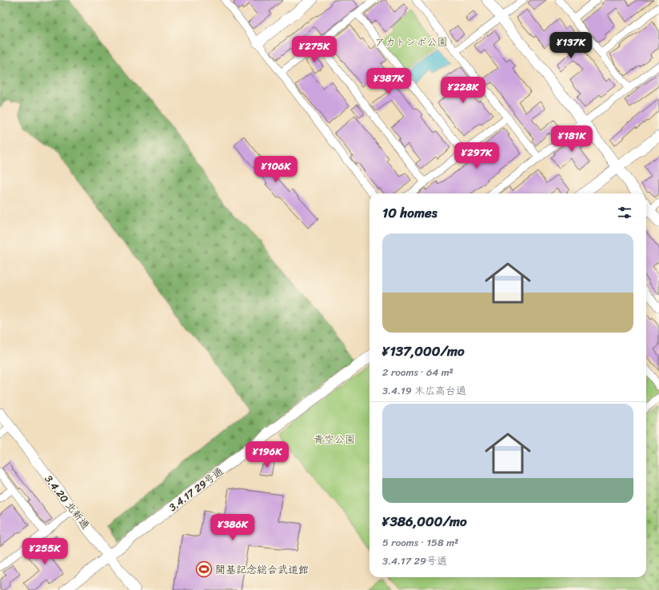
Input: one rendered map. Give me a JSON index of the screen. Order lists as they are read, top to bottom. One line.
{"streets":{"street":["3.4.17 29号通","3.4.20 北新通"]},"crossings":[["3.4.17 29号通","3.4.20 北新通"]],"parks":["アカトンボ公園","青空公園"],"places":{"sports":["開基記念総合武道館"]},"page":{"price":["¥137K","¥275K","¥387K","¥228K","¥181K","¥297K","¥106K","¥196K","¥386K","¥255K"],"heading":"10 homes","list":[{"name":"¥137,000/mo","note":"2 rooms · 64 m² · 3.4.19 末広高台通"},{"name":"¥386,000/mo","note":"5 rooms · 158 m² · 3.4.17 29号通"}]}}
